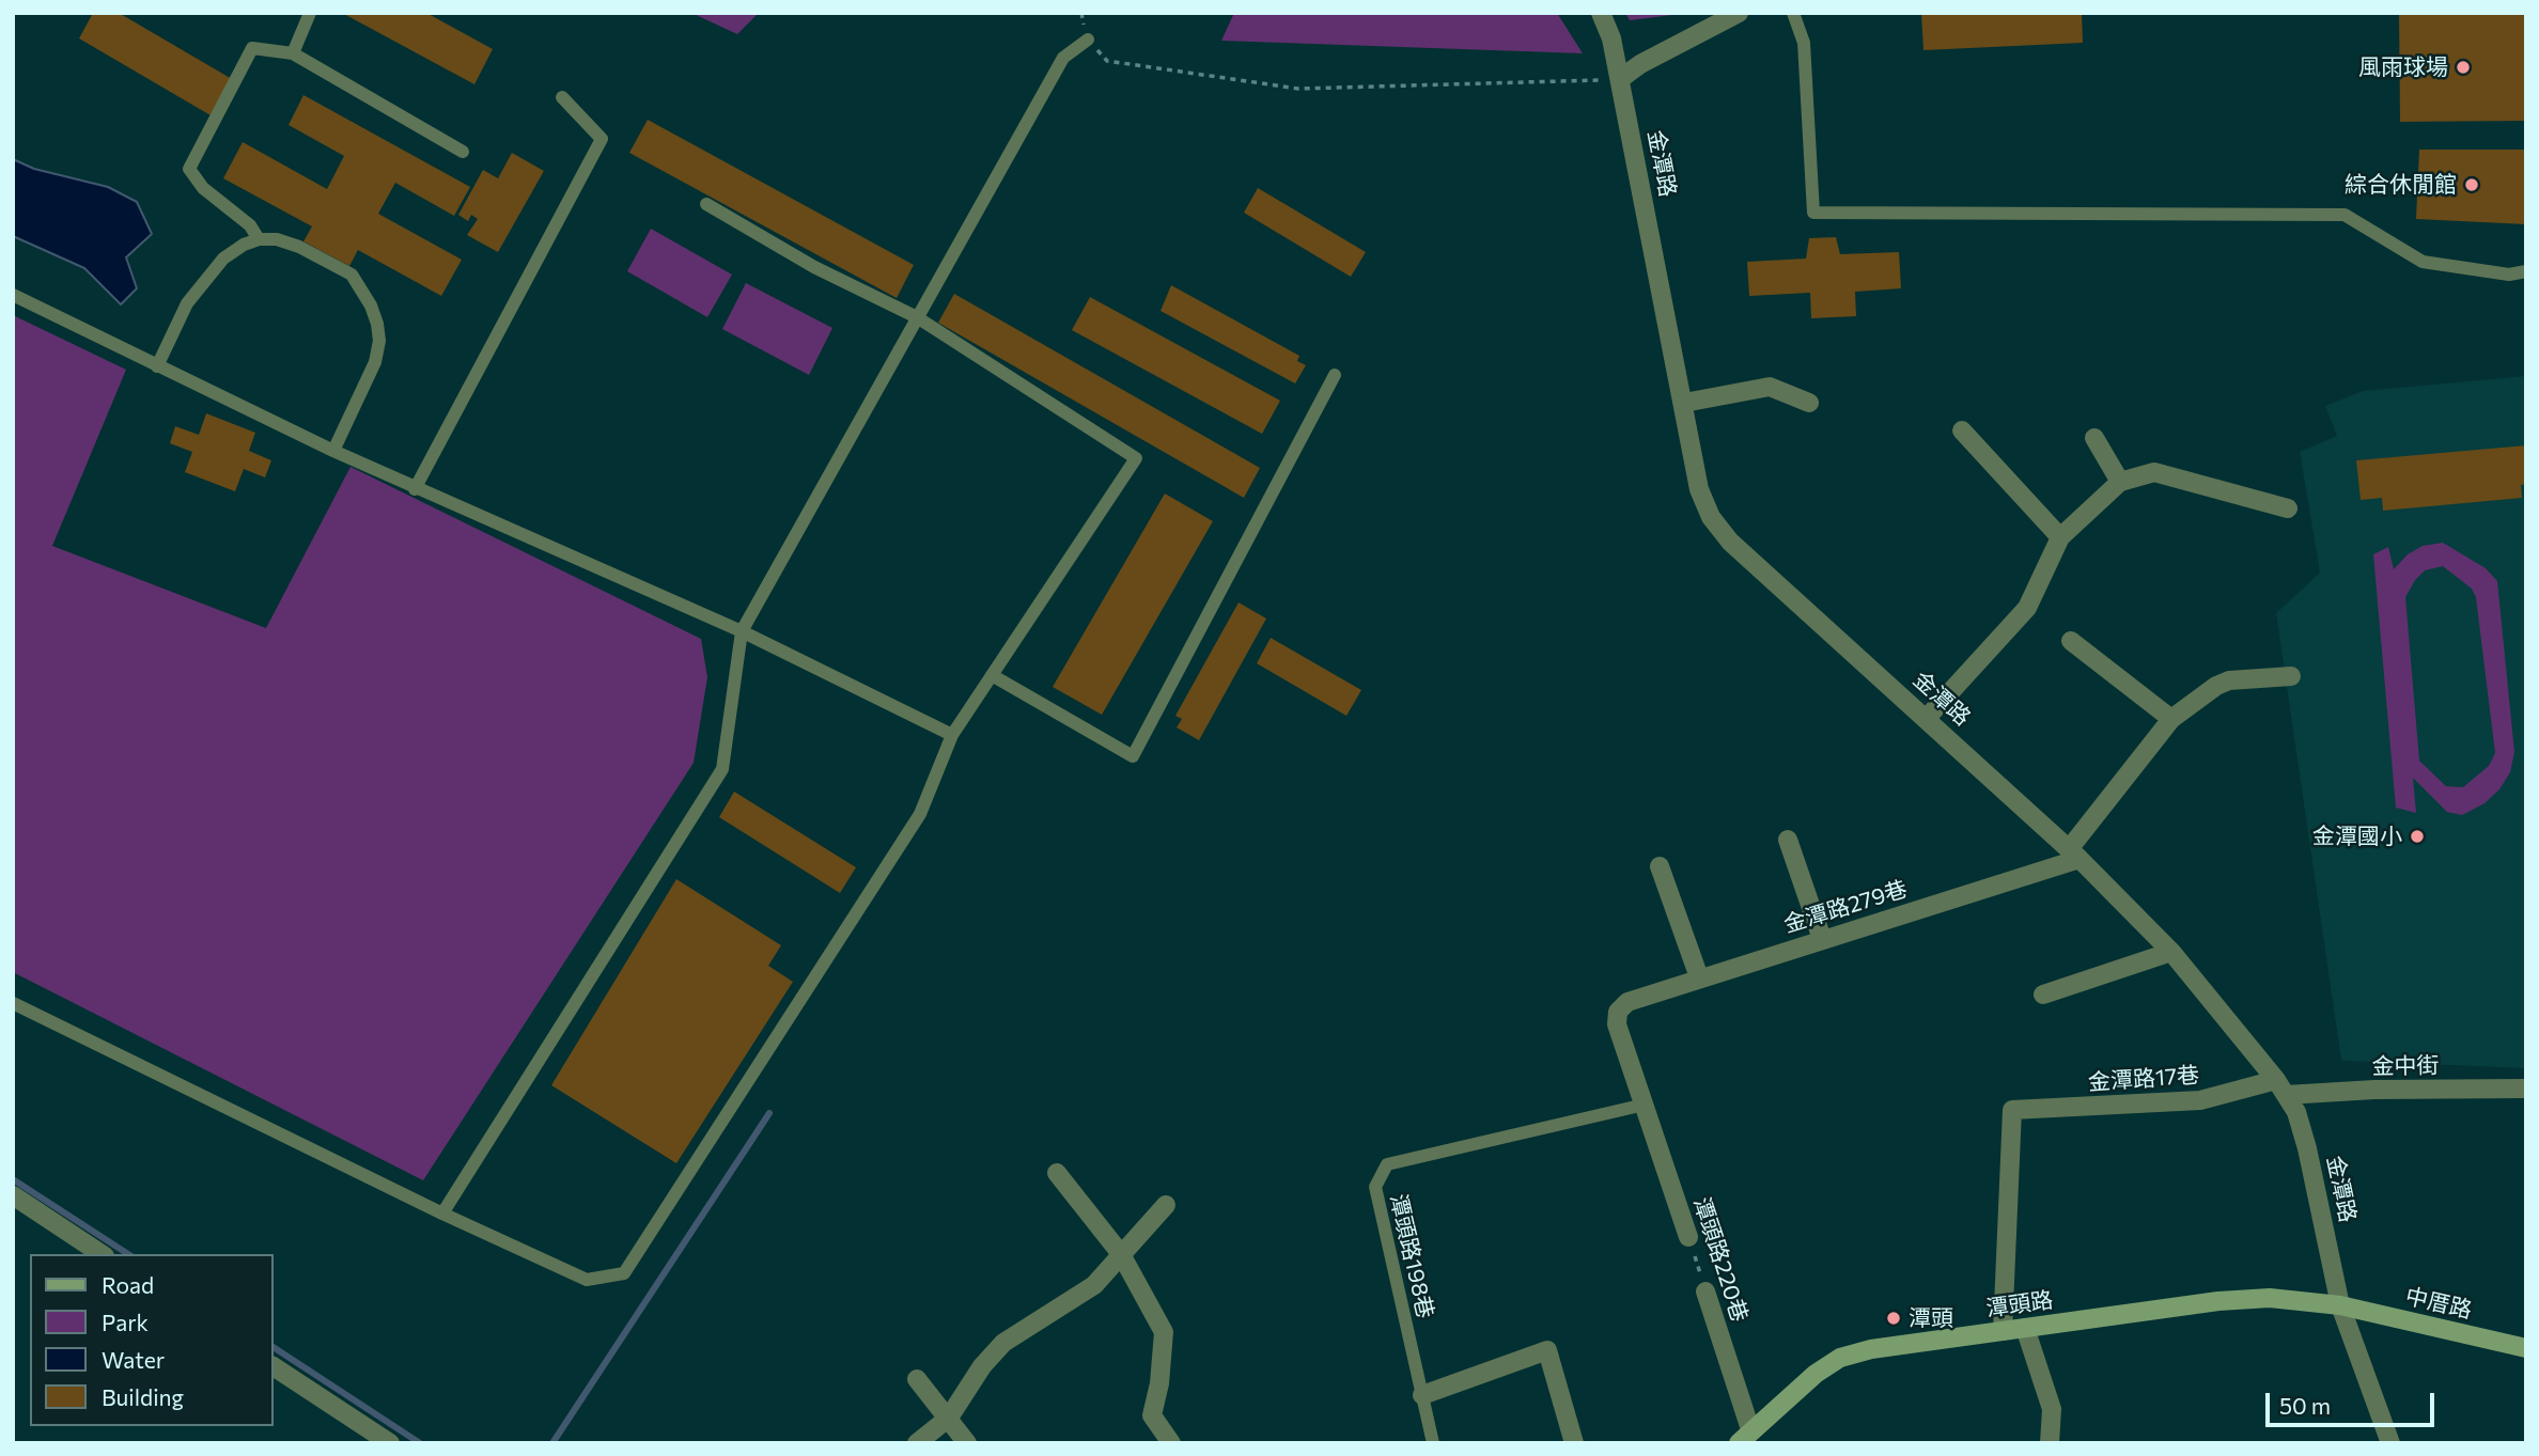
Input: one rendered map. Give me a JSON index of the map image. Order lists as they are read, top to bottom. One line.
{"streets":{"street":["金潭路","金潭路279巷","金中街","金潭路17巷","潭頭路220巷","中厝路","潭頭路"],"lane":["潭頭路198巷"]},"crossings":[["金潭路","金潭路279巷"],["金潭路","金中街"],["金潭路","金潭路17巷"],["金潭路","中厝路"],["金潭路","潭頭路"],["金潭路279巷","潭頭路220巷"],["金中街","金潭路17巷"],["金潭路17巷","潭頭路"],["潭頭路198巷","潭頭路220巷"],["潭頭路220巷","潭頭路"],["中厝路","潭頭路"]],"places":["風雨球場","綜合休閒館","金潭國小","潭頭"],"legend":["Road","Park","Water","Building"],"scale_bar":"50 m"}
